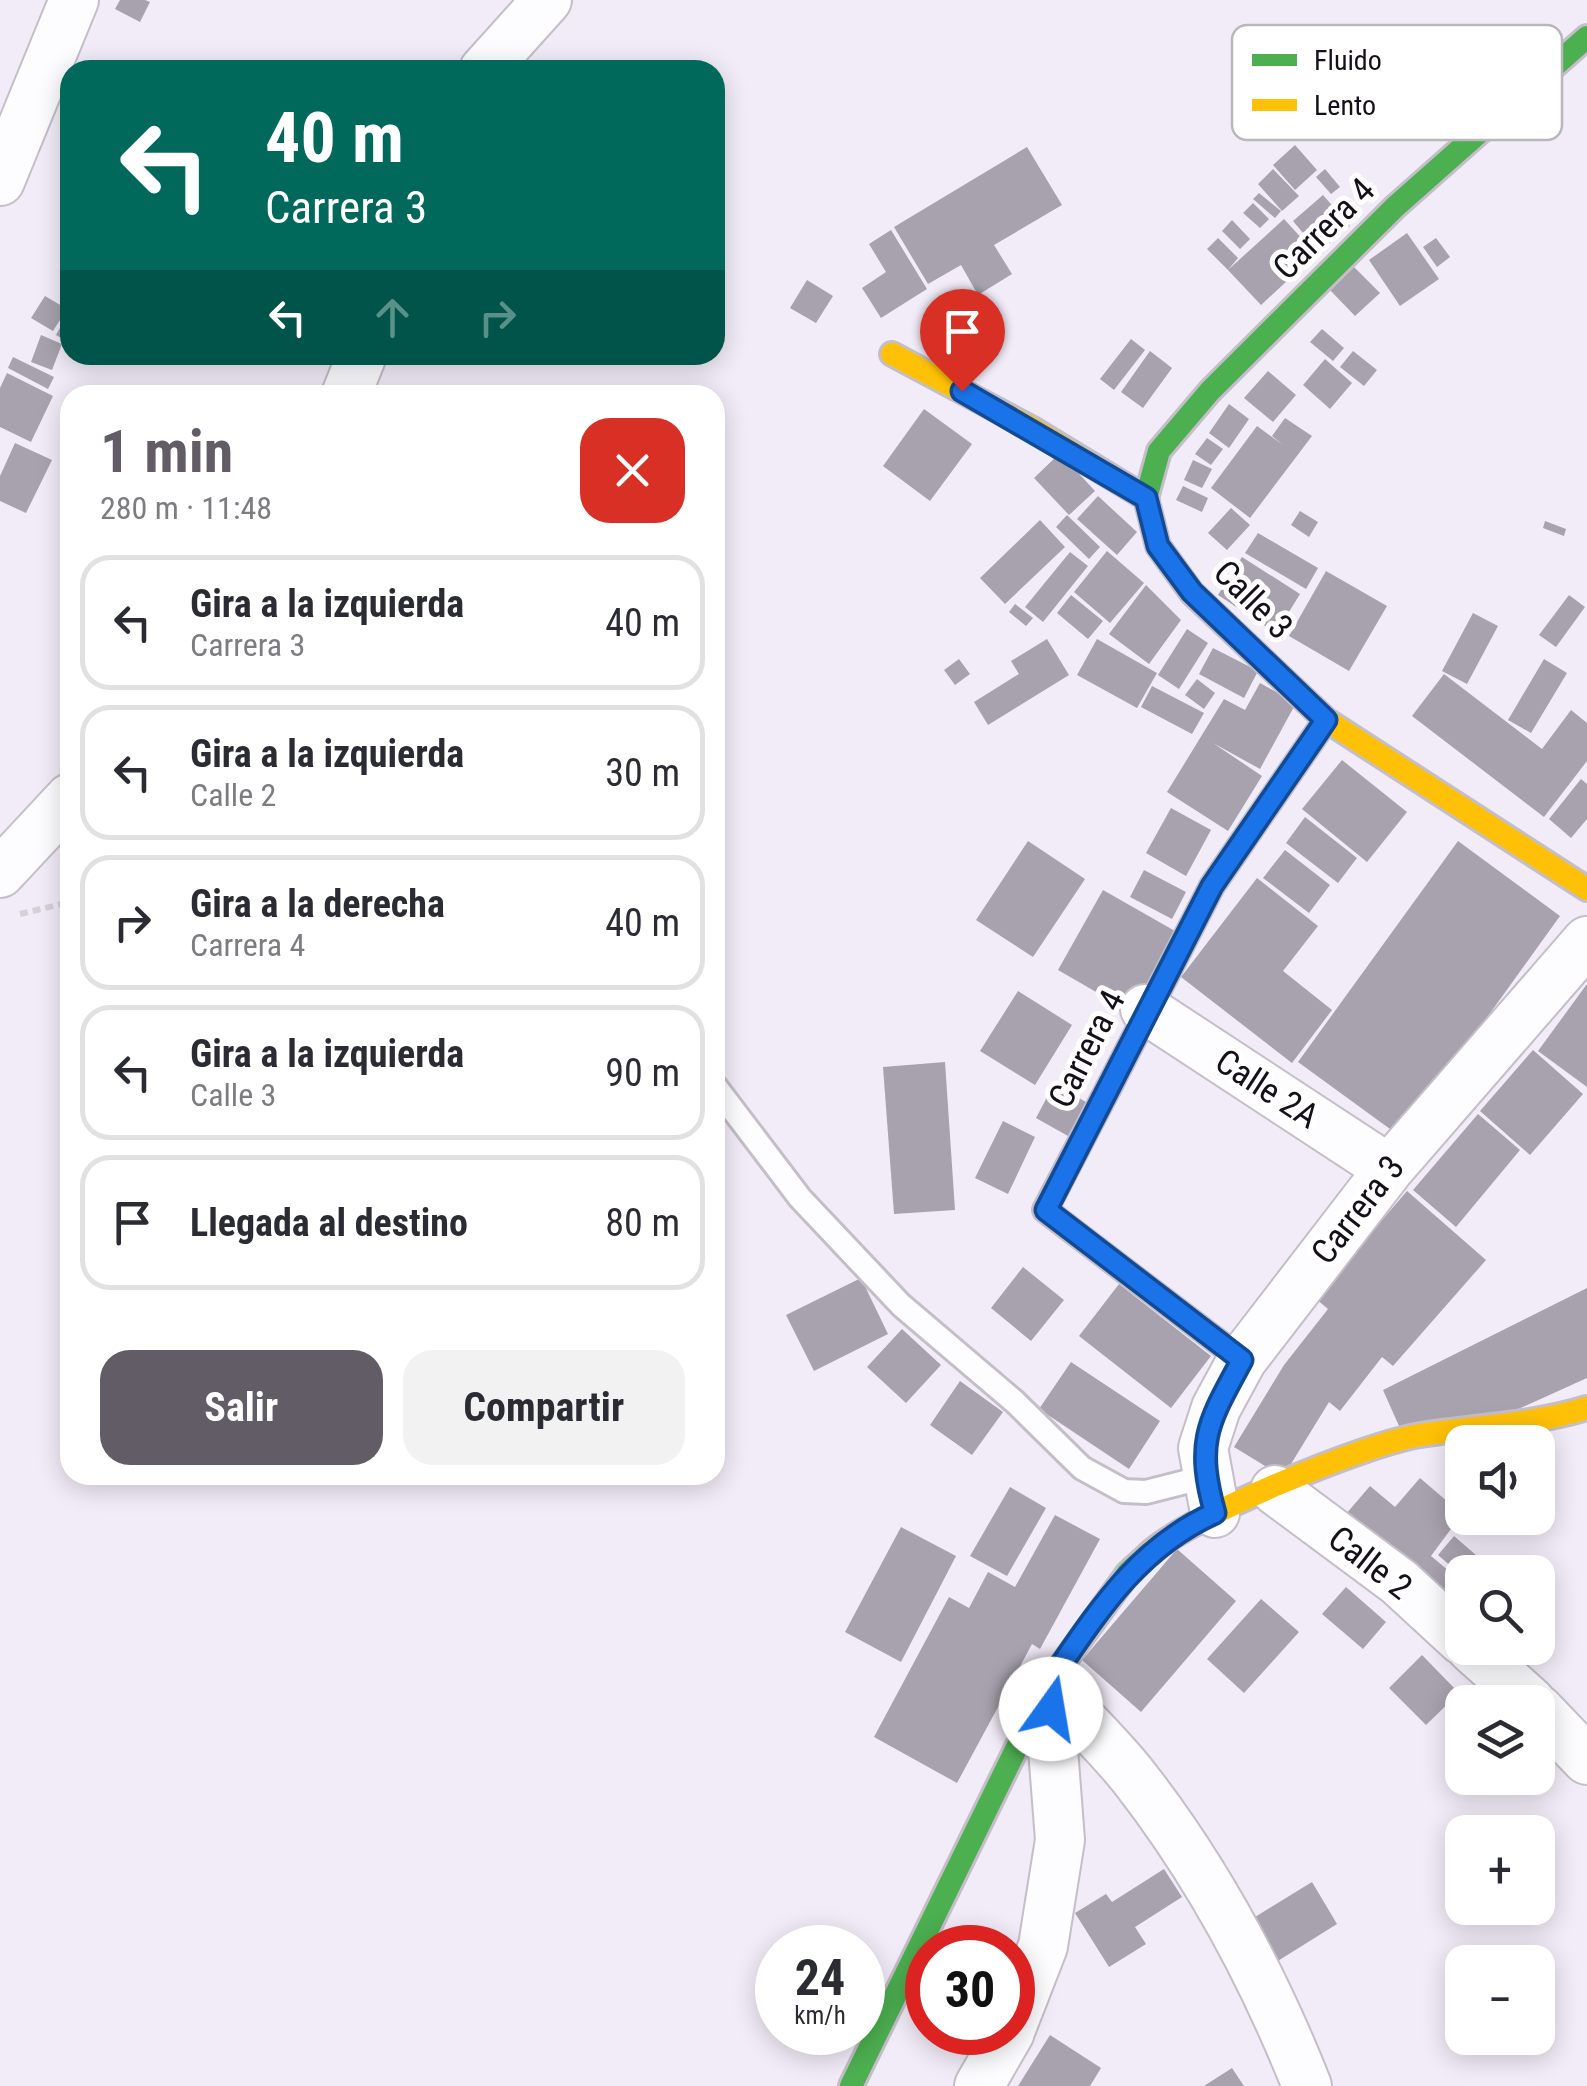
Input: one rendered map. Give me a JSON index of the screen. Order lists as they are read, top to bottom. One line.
{"streets":{"street":["Carrera 4","Calle 3","Calle 2A","Carrera 3","Calle 2"]},"crossings":[["Carrera 4","Calle 3"],["Carrera 4","Calle 2A"],["Carrera 4","Carrera 3"],["Calle 2A","Carrera 3"]],"legend":["Fluido","Lento"],"page":{"turn":["40 m","Carrera 3"],"heading":["1 min","280 m · 11:48"],"list":[{"name":"Gira a la izquierda","note":"Carrera 3","value":"40 m"},{"name":"Gira a la izquierda","note":"Calle 2","value":"30 m"},{"name":"Gira a la derecha","note":"Carrera 4","value":"40 m"},{"name":"Gira a la izquierda","note":"Calle 3","value":"90 m"},{"name":"Llegada al destino","value":"80 m"}],"buttons":["Salir","Compartir"],"map_buttons":["+","−"],"speed":"24 km/h","limit":"30"}}
